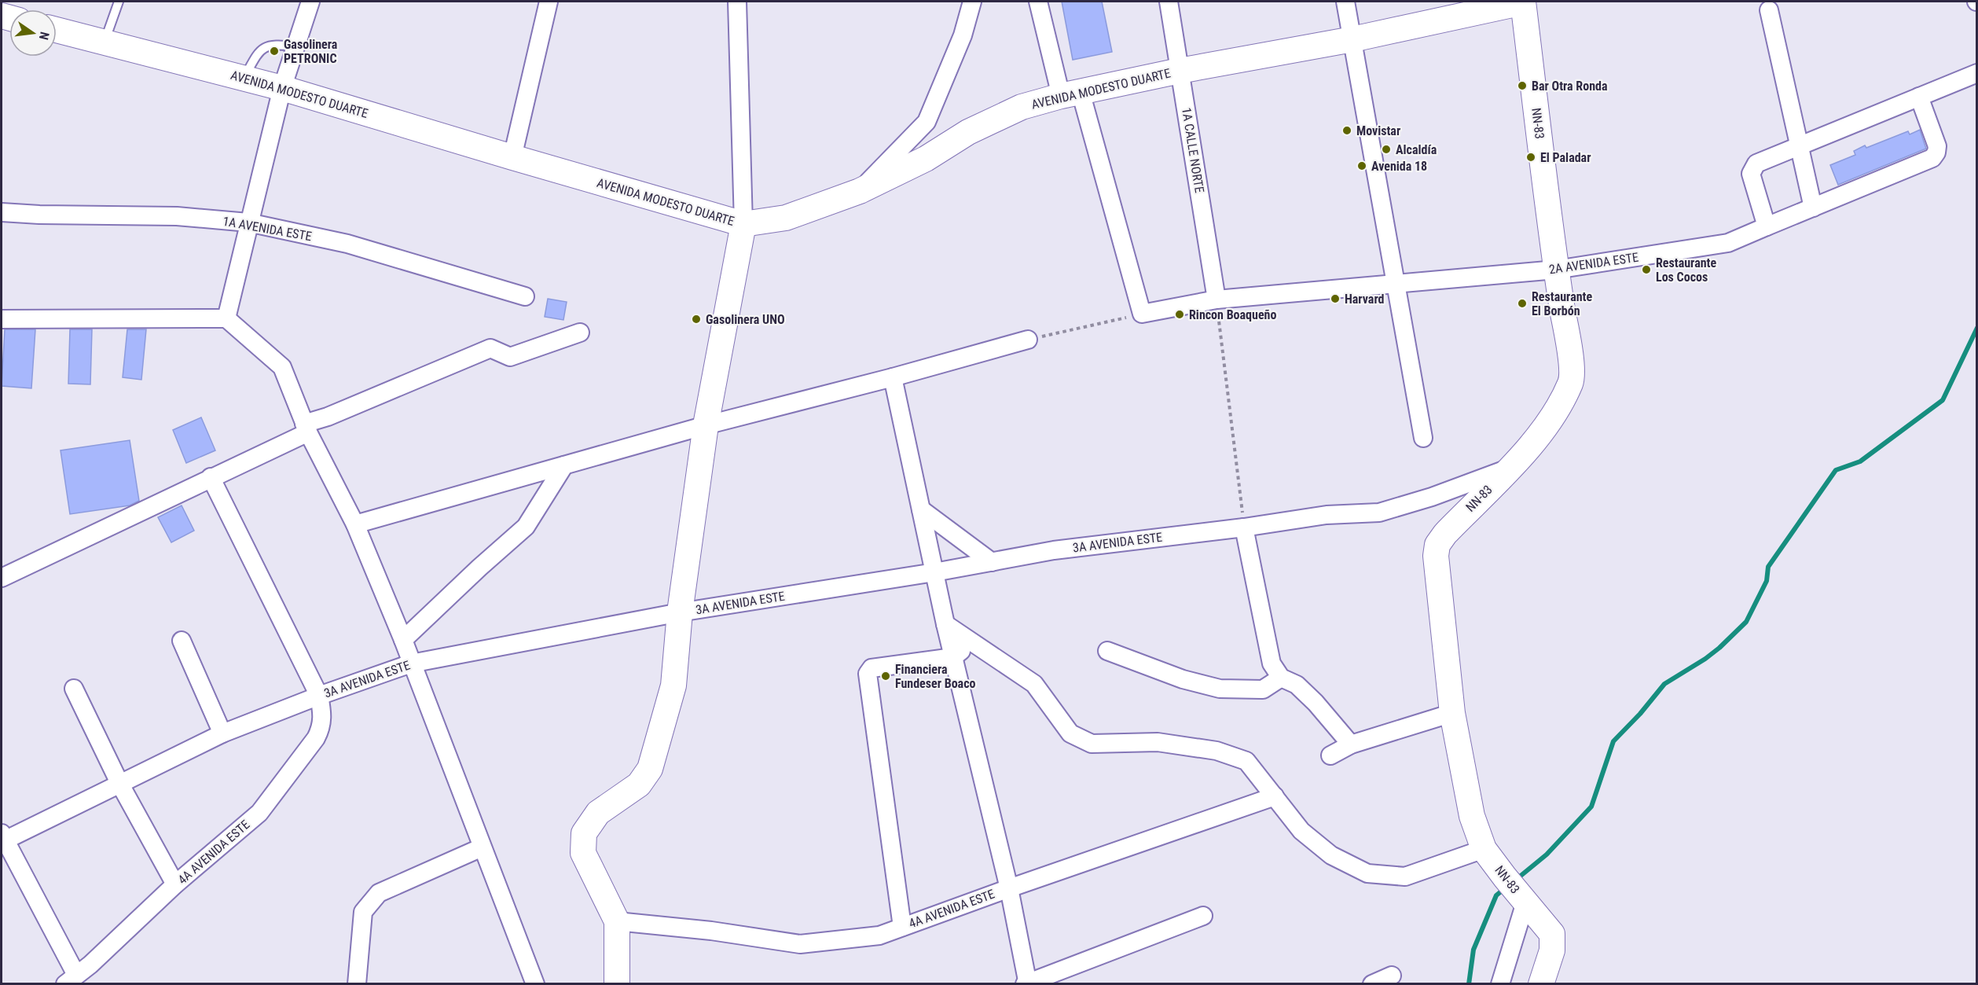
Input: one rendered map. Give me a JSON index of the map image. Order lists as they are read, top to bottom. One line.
{"streets":{"main road":["AVENIDA MODESTO DUARTE","NN-83"],"street":["1A CALLE NORTE","1A AVENIDA ESTE","2A AVENIDA ESTE","3A AVENIDA ESTE","4A AVENIDA ESTE"]},"crossings":[["AVENIDA MODESTO DUARTE","NN-83"],["AVENIDA MODESTO DUARTE","1A CALLE NORTE"],["NN-83","2A AVENIDA ESTE"],["NN-83","3A AVENIDA ESTE"],["1A CALLE NORTE","2A AVENIDA ESTE"],["3A AVENIDA ESTE","4A AVENIDA ESTE"]],"places":["Gasolinera PETRONIC","Bar Otra Ronda","Movistar","Alcaldía","El Paladar","Avenida 18","Restaurante Los Cocos","Harvard","Restaurante El Borbón","Rincon Boaqueño","Gasolinera UNO","Financiera Fundeser Boaco"],"north":"right"}
